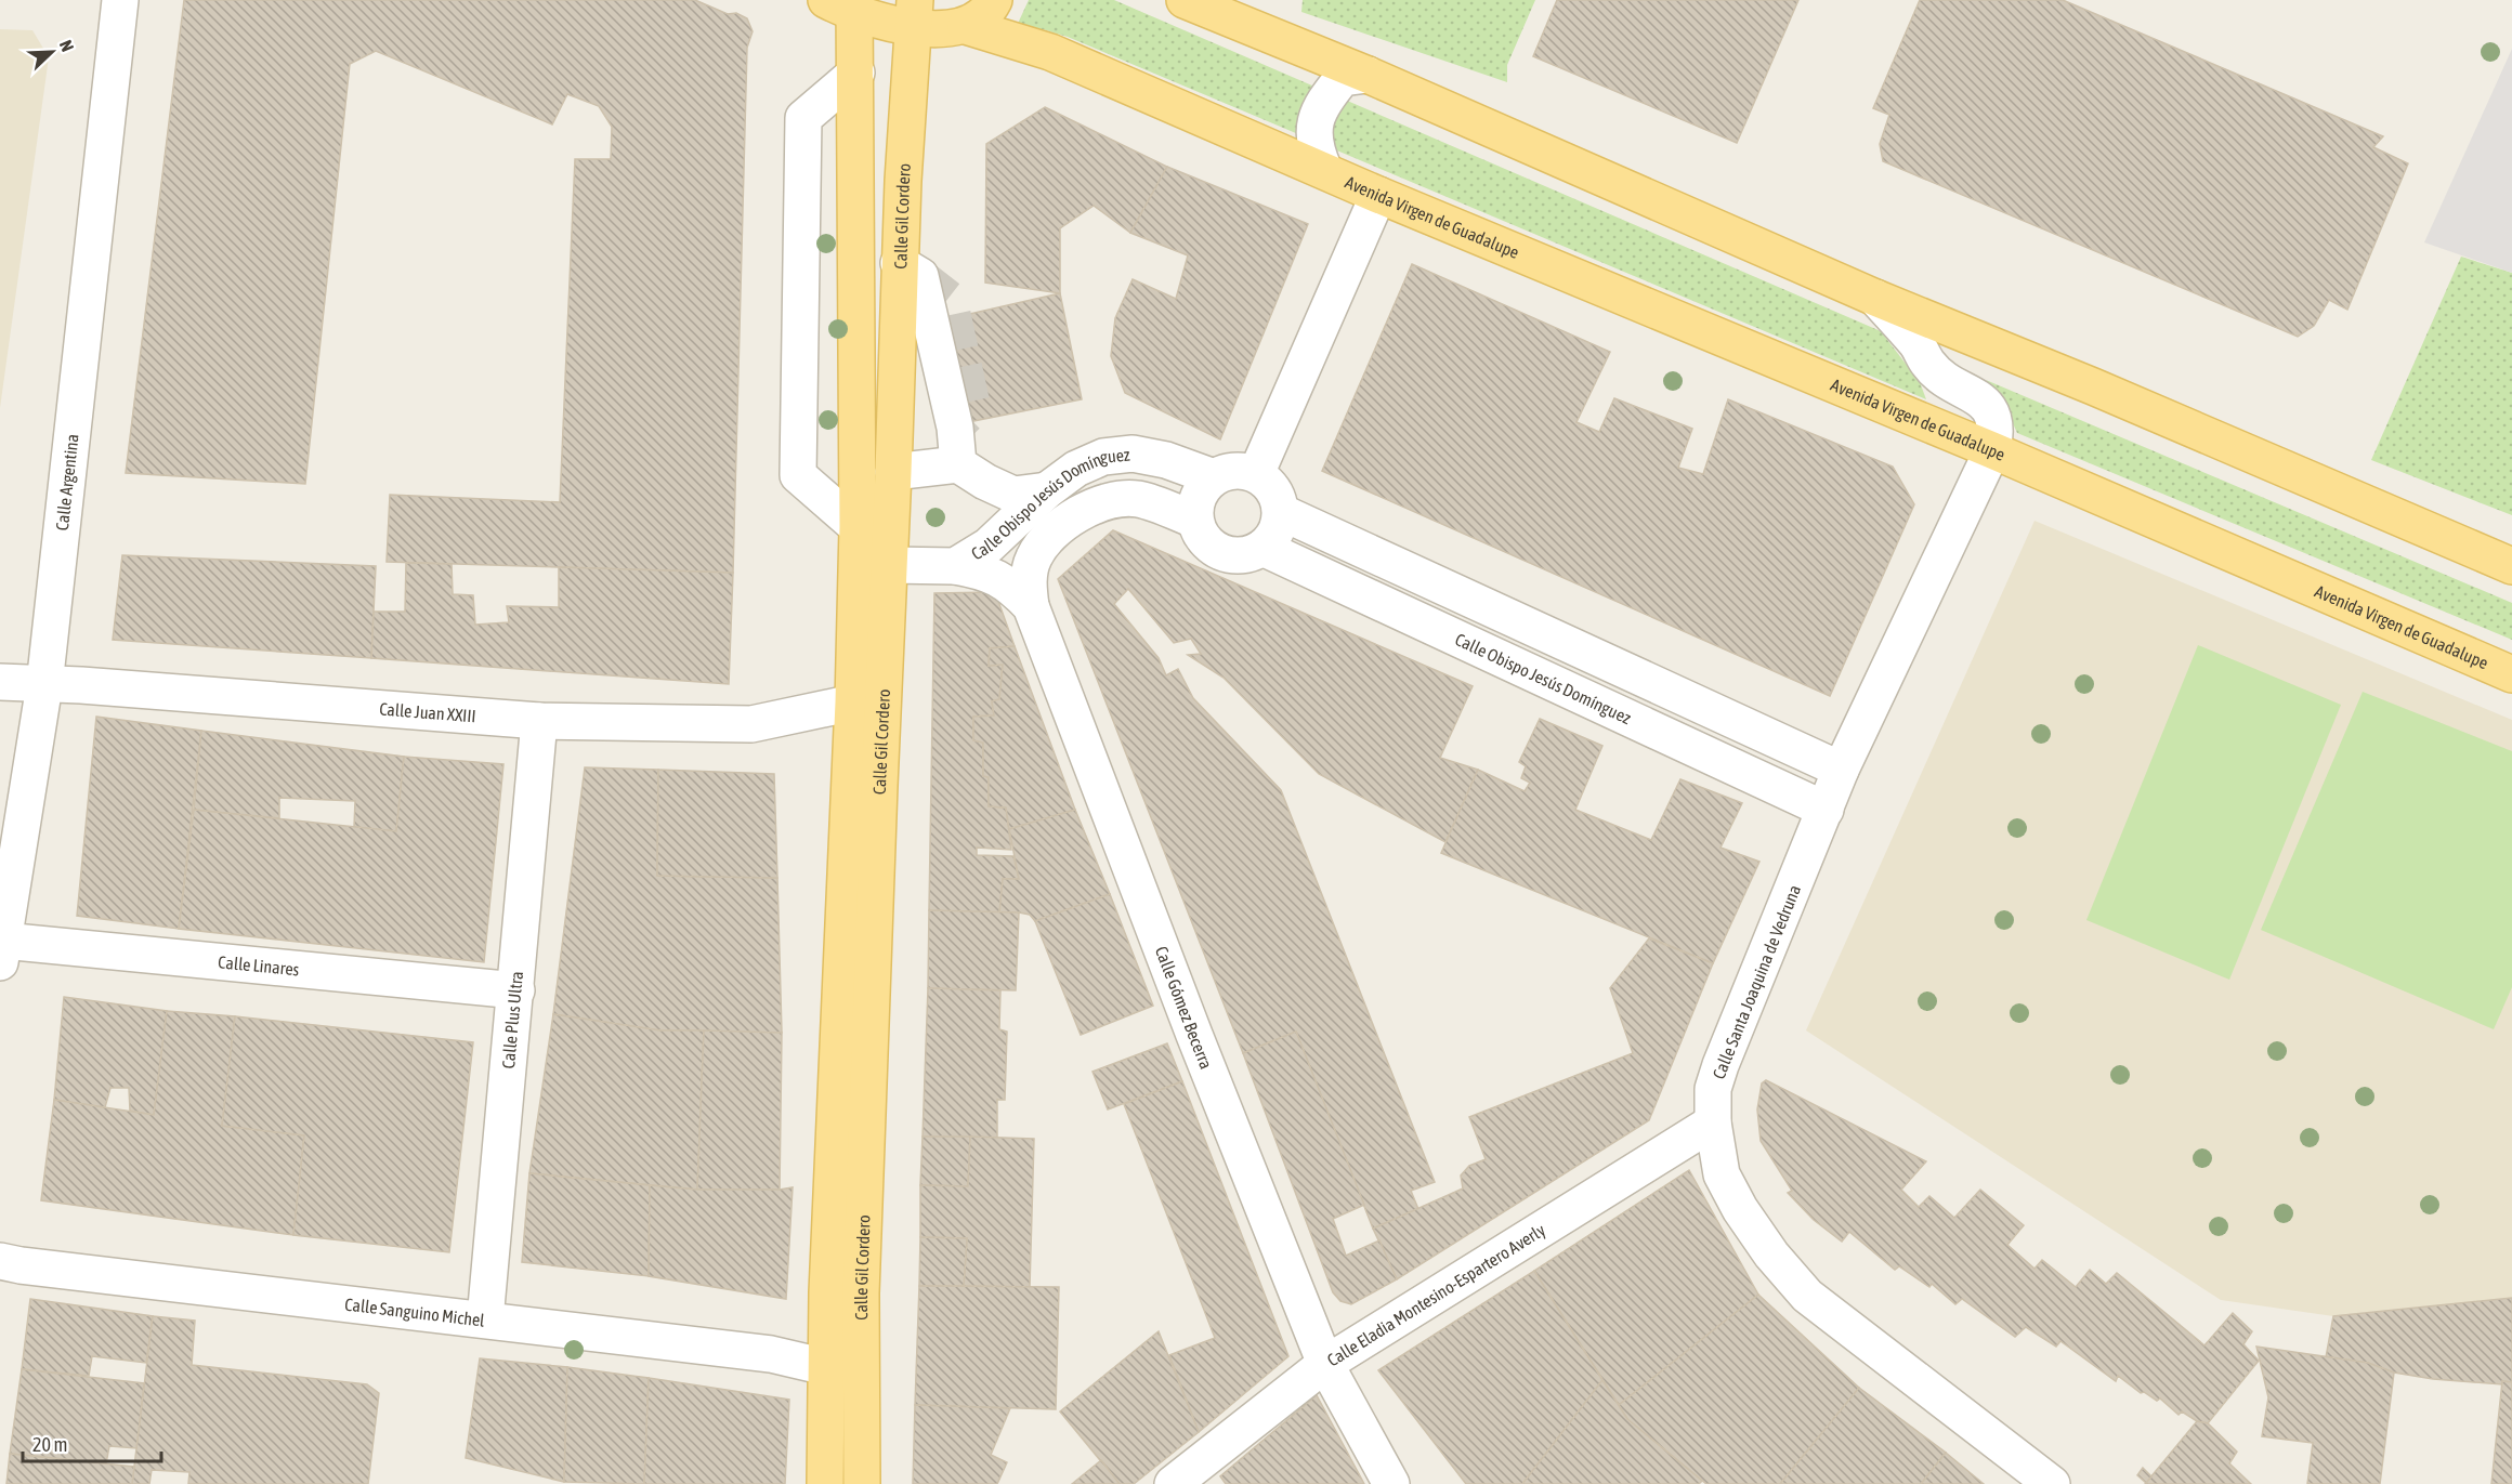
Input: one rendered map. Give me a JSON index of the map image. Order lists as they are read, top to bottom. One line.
{"streets":{"main road":["Calle Gil Cordero","Avenida Virgen de Guadalupe"],"street":["Calle Argentina","Calle Obispo Jesús Domínguez","Calle Juan XXIII","Calle Linares","Calle Santa Joaquina de Vedruna","Calle Gómez Becerra","Calle Plus Ultra","Calle Eladia Montesino-Espartero Averly","Calle Sanguino Michel"]},"crossings":[["Calle Gil Cordero","Calle Obispo Jesús Domínguez"],["Calle Gil Cordero","Calle Juan XXIII"],["Calle Gil Cordero","Calle Sanguino Michel"],["Avenida Virgen de Guadalupe","Calle Santa Joaquina de Vedruna"],["Calle Argentina","Calle Juan XXIII"],["Calle Argentina","Calle Linares"],["Calle Obispo Jesús Domínguez","Calle Santa Joaquina de Vedruna"],["Calle Obispo Jesús Domínguez","Calle Gómez Becerra"],["Calle Juan XXIII","Calle Plus Ultra"],["Calle Linares","Calle Plus Ultra"],["Calle Santa Joaquina de Vedruna","Calle Eladia Montesino-Espartero Averly"],["Calle Gómez Becerra","Calle Eladia Montesino-Espartero Averly"],["Calle Plus Ultra","Calle Sanguino Michel"]],"scale_bar":"20 m","north":"top right"}
